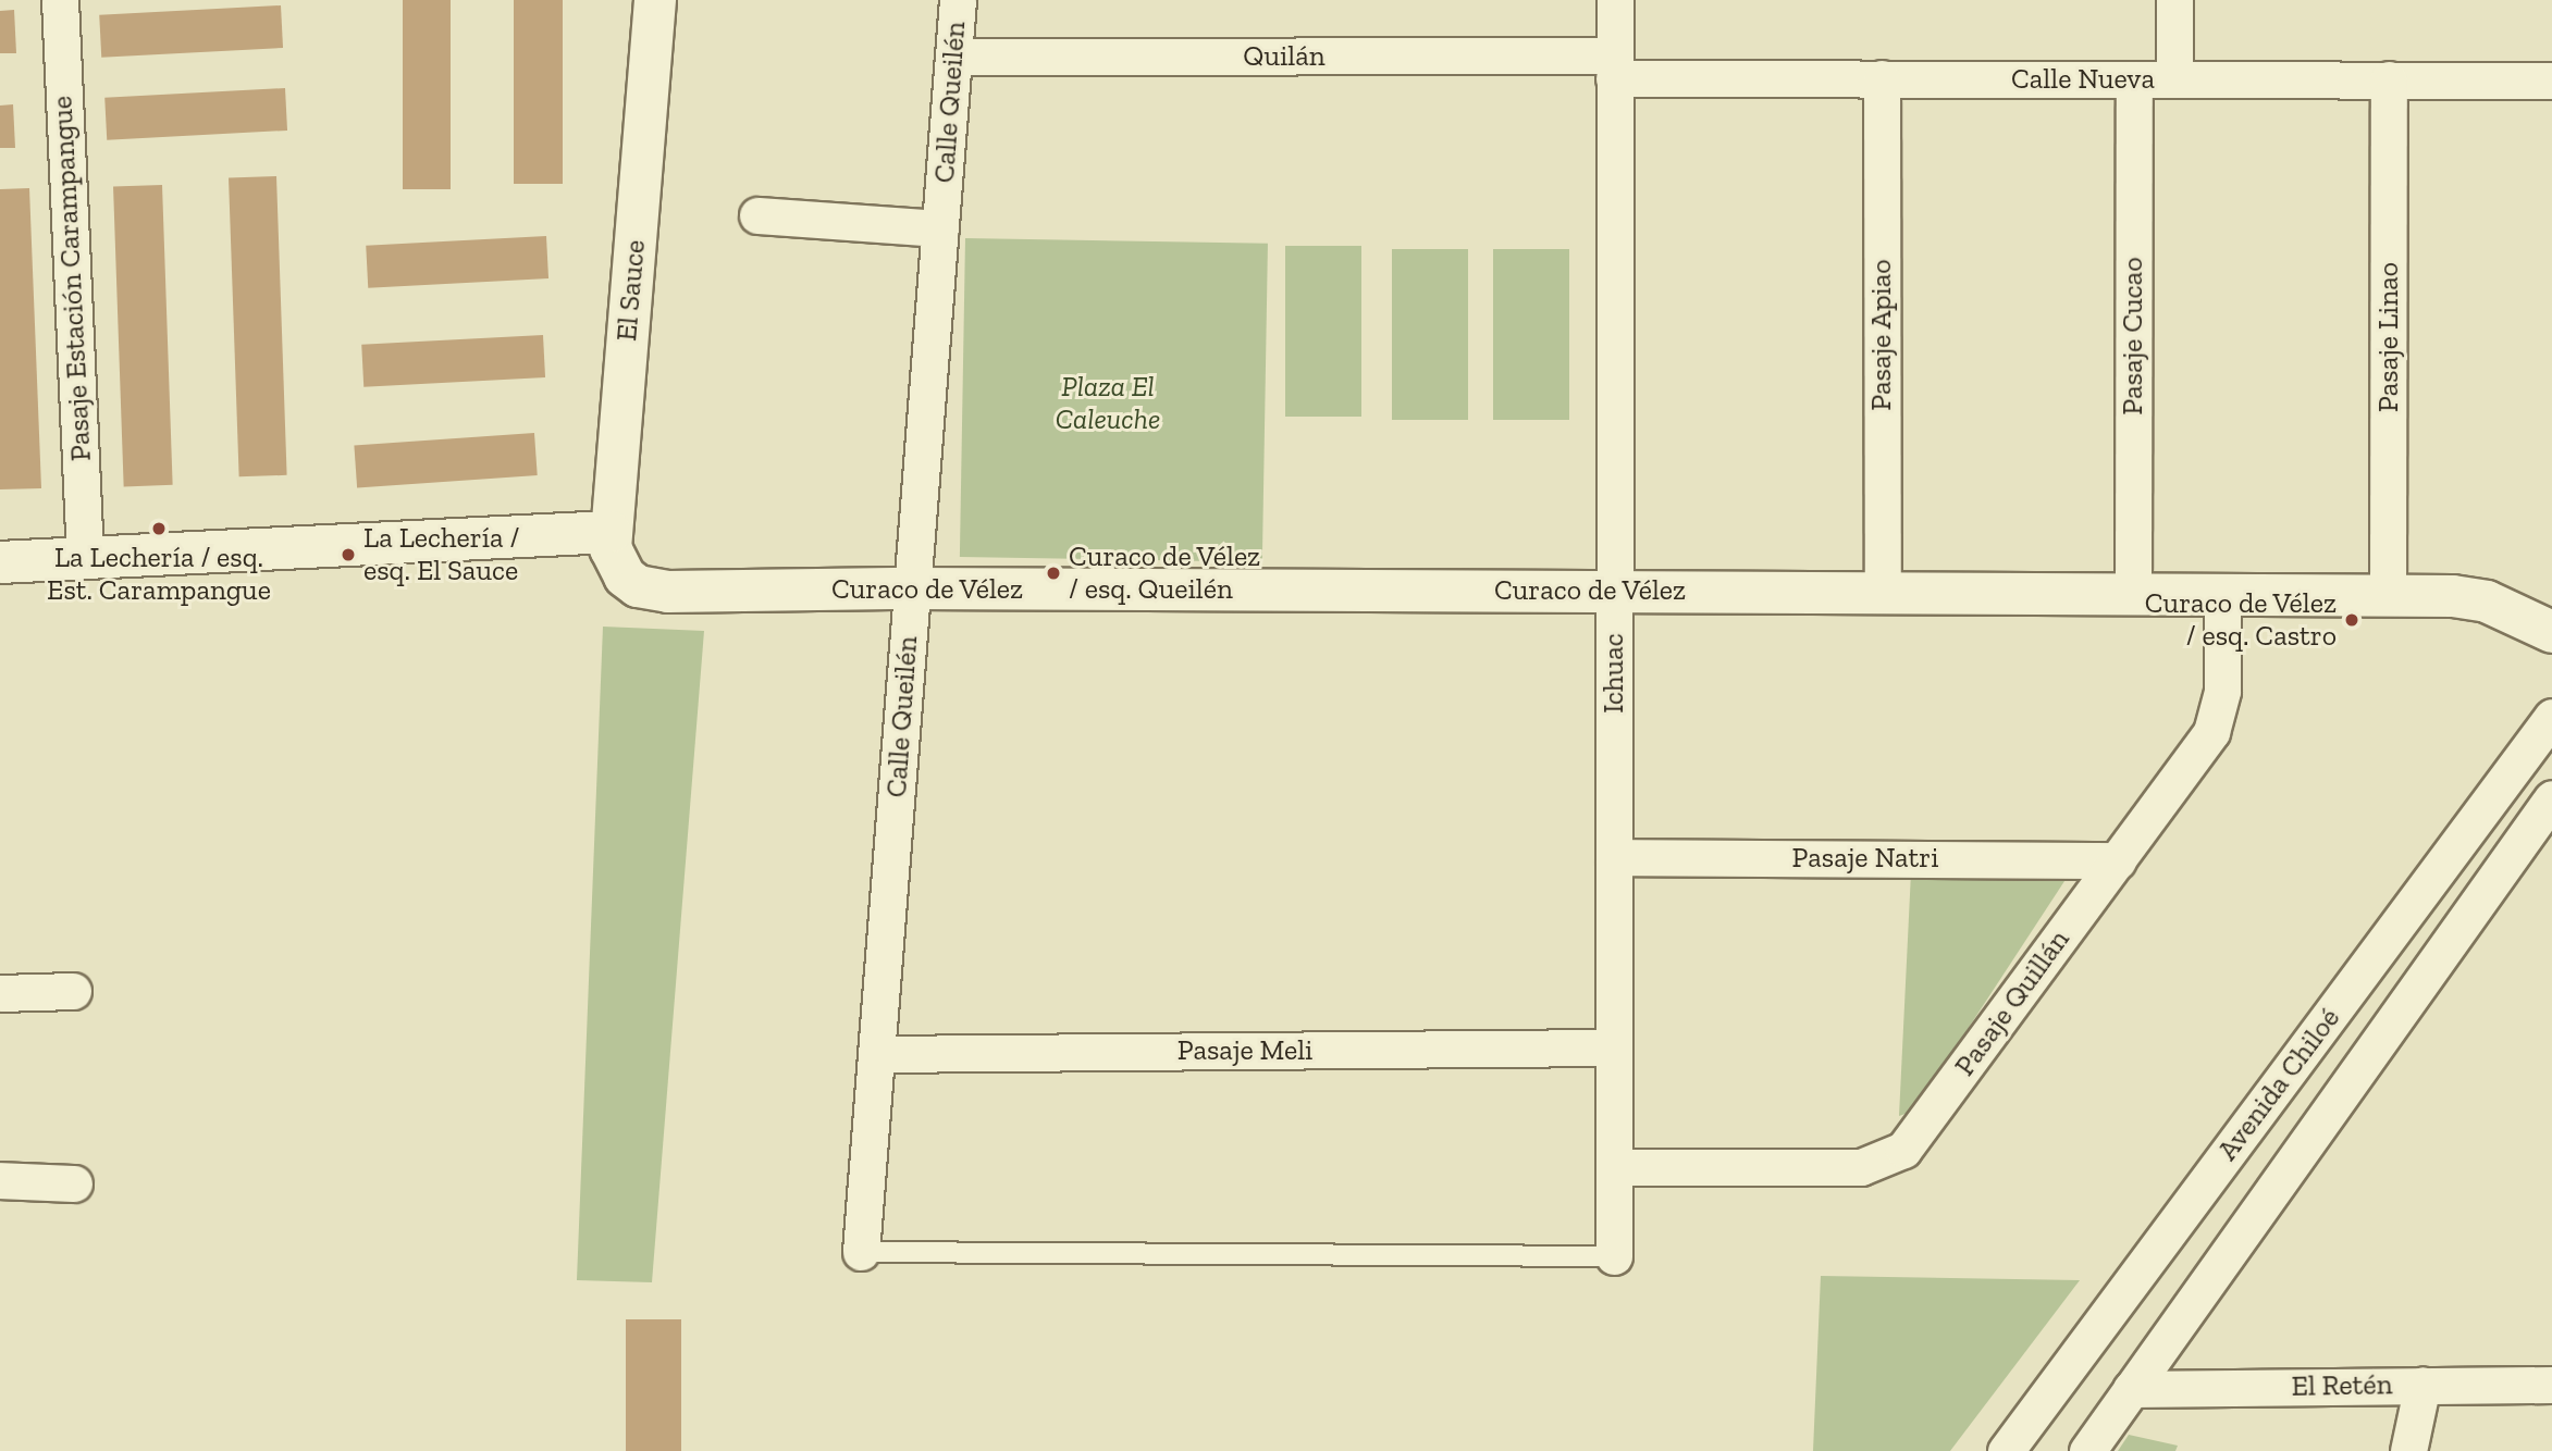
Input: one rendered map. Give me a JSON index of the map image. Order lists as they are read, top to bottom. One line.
{"streets":{"street":["Quilán","Calle Nueva","Calle Queilén","Pasaje Estación Carampangue","El Sauce","Pasaje Apiao","Pasaje Cucao","Pasaje Linao","Curaco de Vélez","Ichuac","Pasaje Natri","Pasaje Quillán","Pasaje Meli","Avenida Chiloé","El Retén"]},"crossings":[["Quilán","Calle Nueva"],["Quilán","Calle Queilén"],["Quilán","Ichuac"],["Calle Nueva","Pasaje Apiao"],["Calle Nueva","Pasaje Cucao"],["Calle Nueva","Pasaje Linao"],["Calle Nueva","Ichuac"],["Calle Queilén","Curaco de Vélez"],["Calle Queilén","Pasaje Meli"],["El Sauce","Curaco de Vélez"],["Pasaje Apiao","Curaco de Vélez"],["Pasaje Cucao","Curaco de Vélez"],["Pasaje Linao","Curaco de Vélez"],["Curaco de Vélez","Ichuac"],["Curaco de Vélez","Pasaje Quillán"],["Ichuac","Pasaje Natri"],["Ichuac","Pasaje Quillán"],["Ichuac","Pasaje Meli"],["Pasaje Natri","Pasaje Quillán"],["Avenida Chiloé","El Retén"]],"parks":["Plaza El Caleuche"],"places":["La Lechería / esq. Est. Carampangue","La Lechería / esq. El Sauce","Curaco de Vélez / esq. Queilén","Curaco de Vélez / esq. Castro"]}
